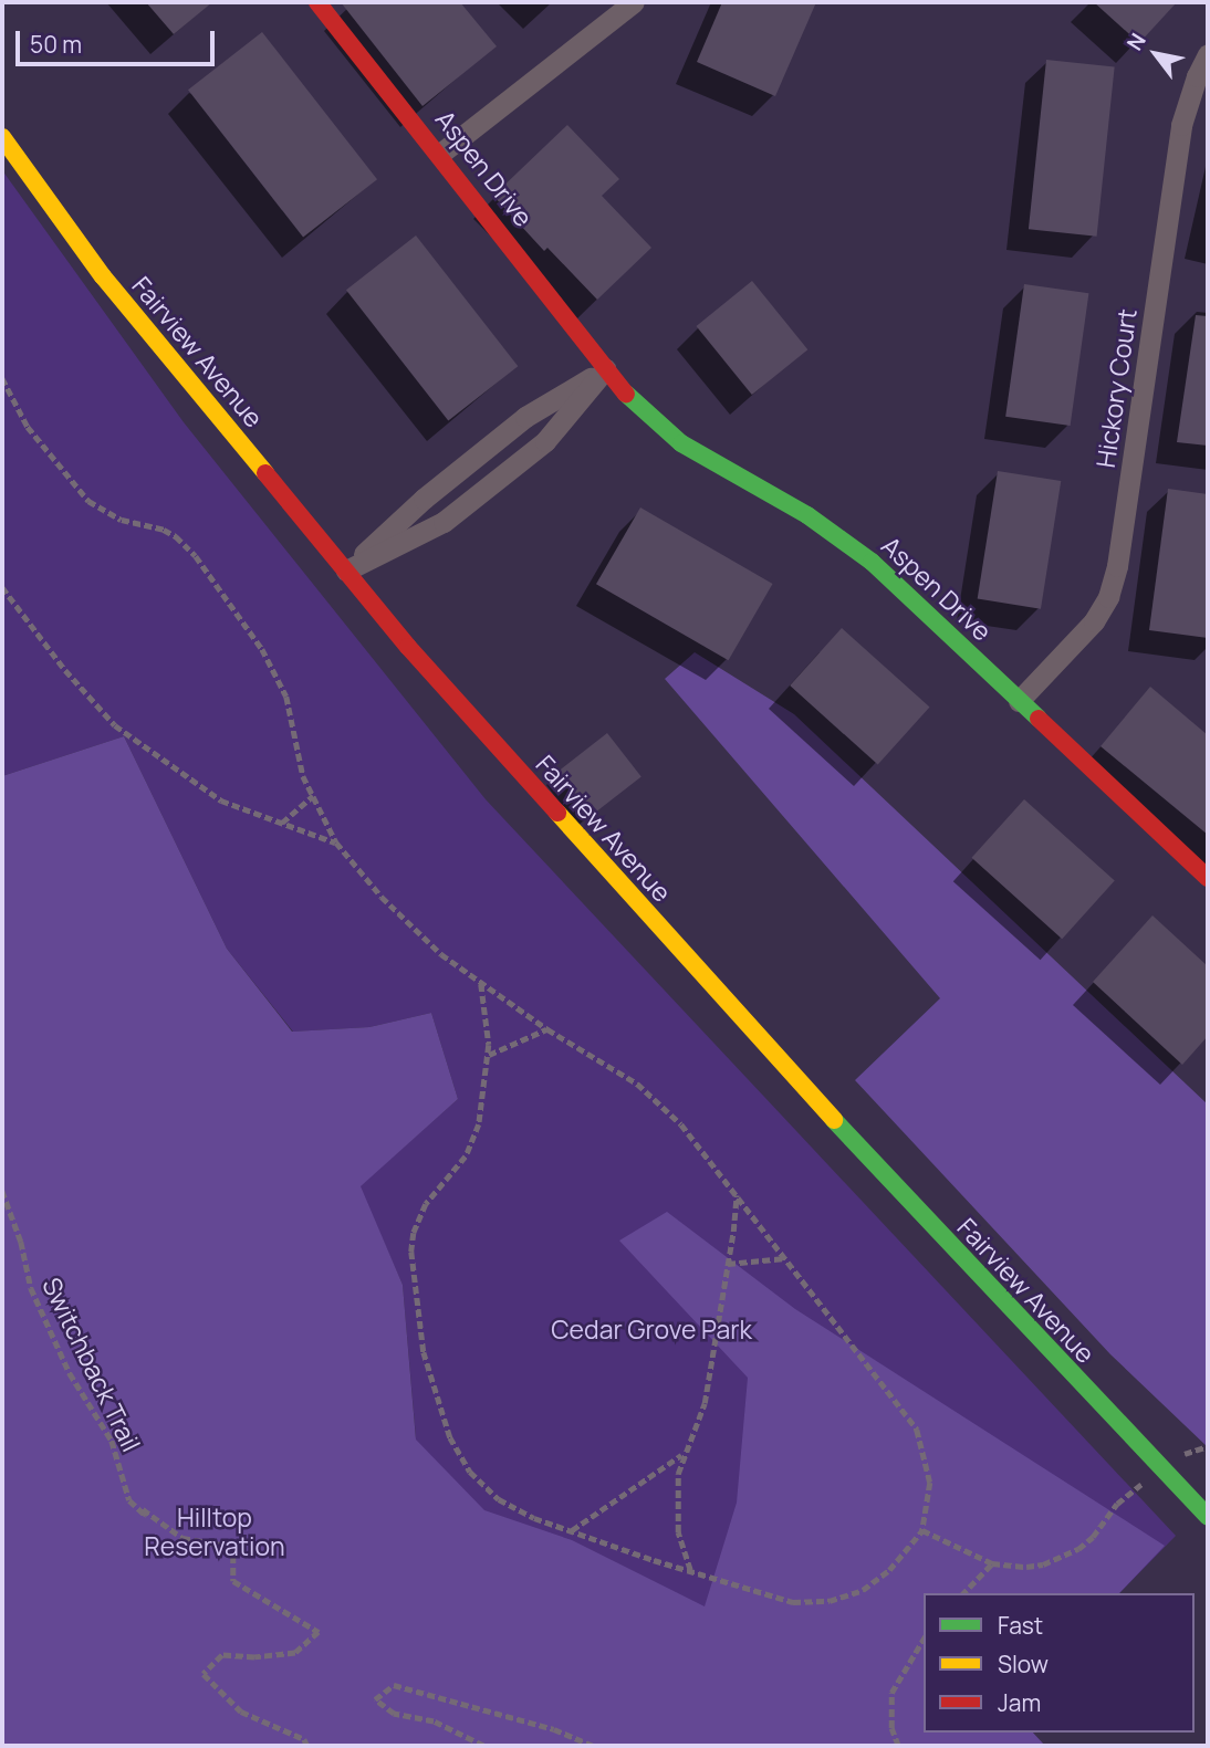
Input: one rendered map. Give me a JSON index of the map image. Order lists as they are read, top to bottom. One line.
{"streets":{"main road":["Aspen Drive","Fairview Avenue"],"street":["Hickory Court"],"path":["Switchback Trail"]},"crossings":[["Aspen Drive","Hickory Court"]],"parks":["Cedar Grove Park","Hilltop Reservation"],"legend":["Fast","Slow","Jam"],"scale_bar":"50 m","north":"top left"}
